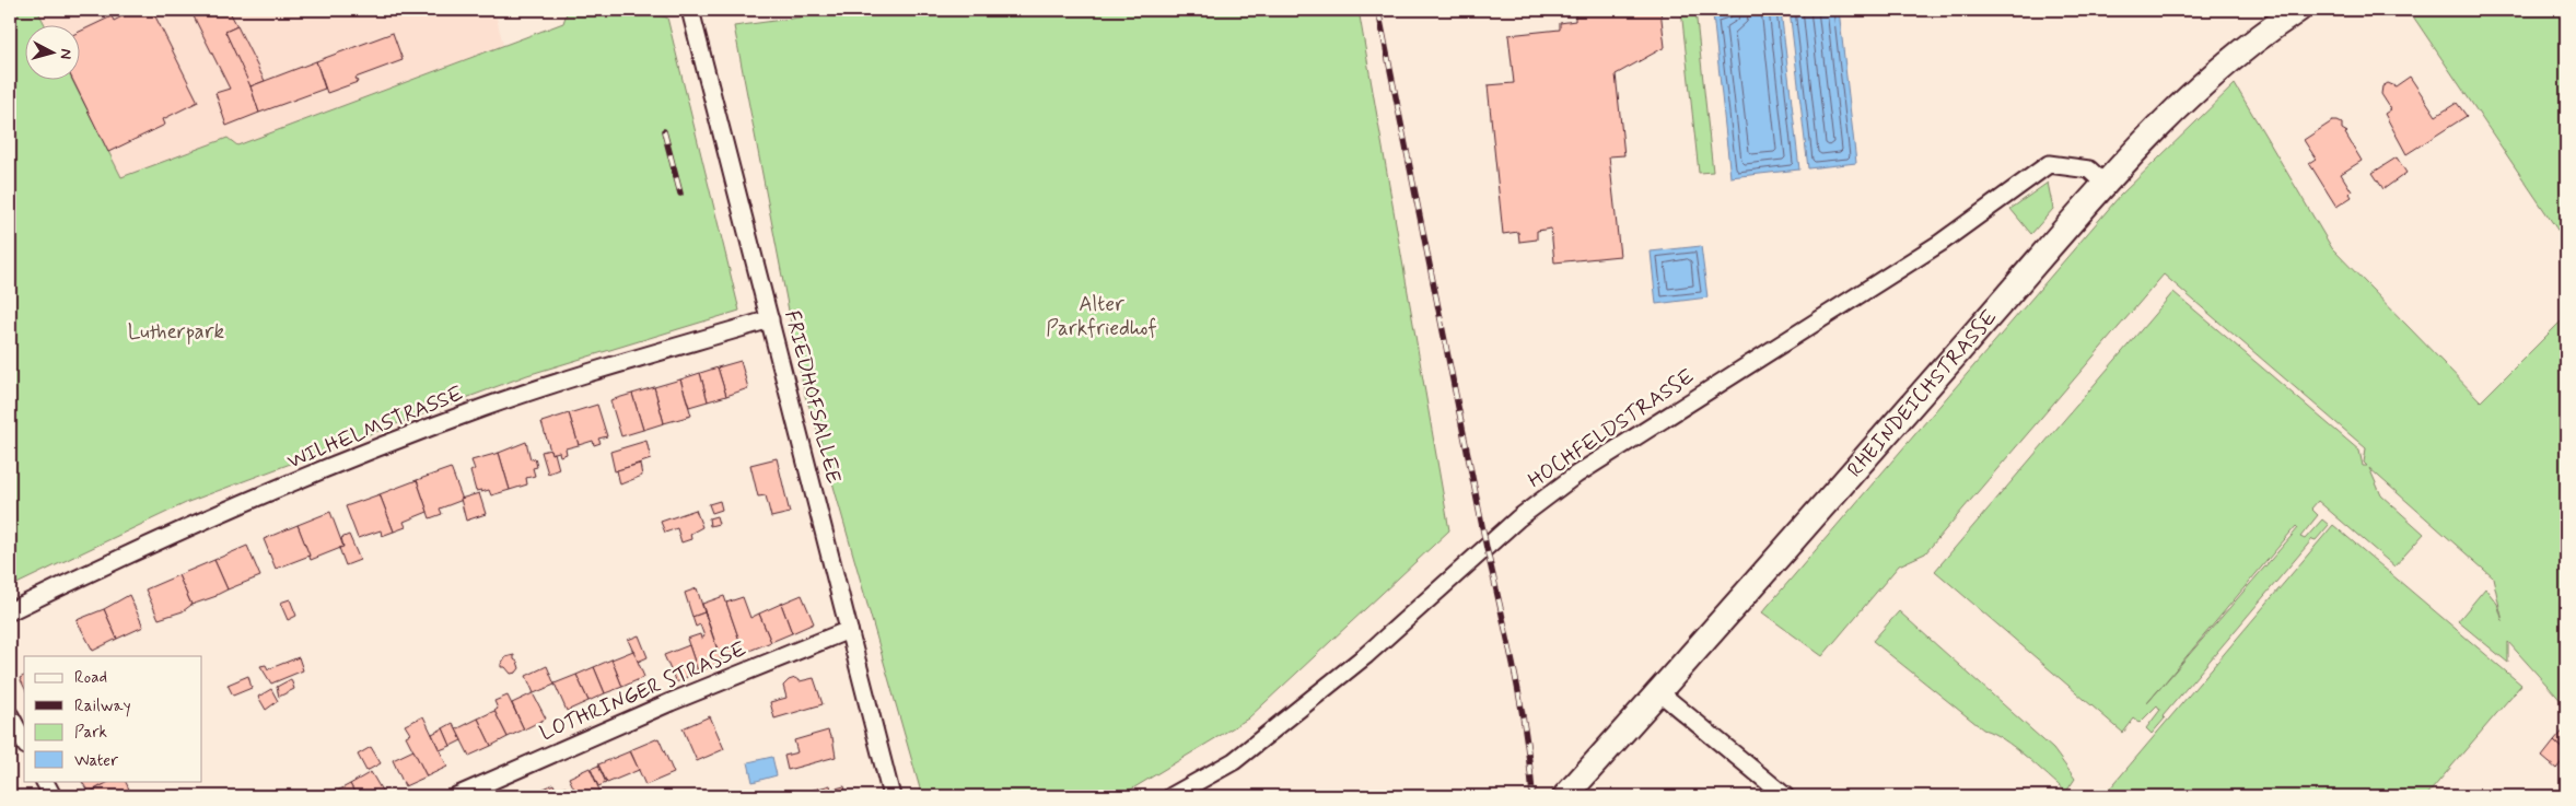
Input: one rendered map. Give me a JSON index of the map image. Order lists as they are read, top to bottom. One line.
{"streets":{"main road":["RHEINDEICHSTRASSE"],"street":["FRIEDHOFSALLEE","WILHELMSTRASSE","HOCHFELDSTRASSE","LOTHRINGER STRASSE"]},"crossings":[["RHEINDEICHSTRASSE","HOCHFELDSTRASSE"],["FRIEDHOFSALLEE","WILHELMSTRASSE"],["FRIEDHOFSALLEE","LOTHRINGER STRASSE"]],"parks":["Alter Parkfriedhof","Lutherpark"],"legend":["Road","Railway","Park","Water"],"north":"right"}
